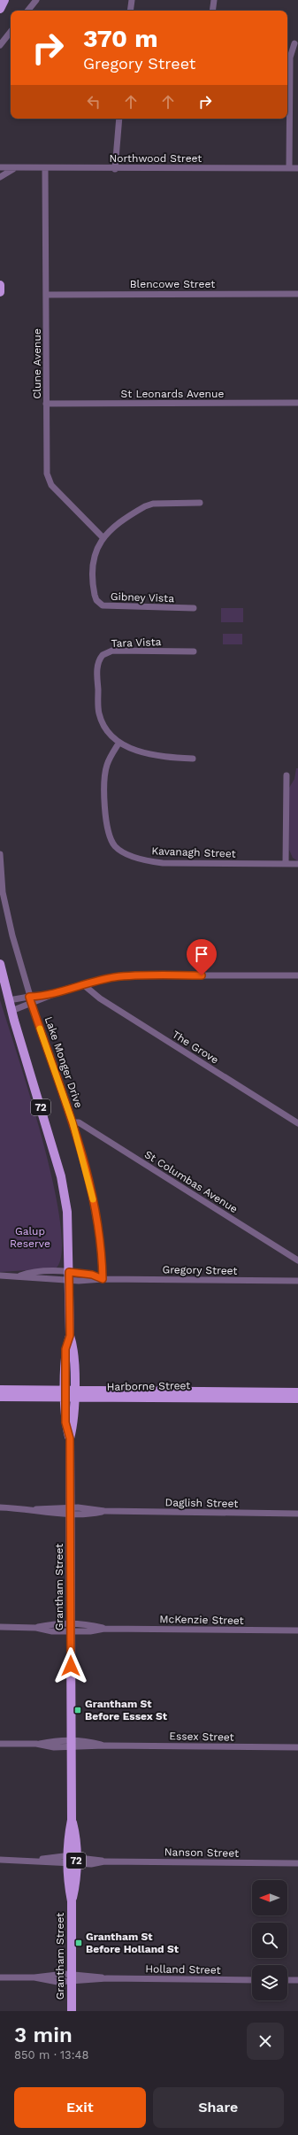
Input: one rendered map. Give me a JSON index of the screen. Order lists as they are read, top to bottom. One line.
{"streets":{"main road":["72","Harborne Street","Grantham Street"],"street":["Northwood Street","Blencowe Street","Clune Avenue","St Leonards Avenue","Gibney Vista","Tara Vista","Kavanagh Street","The Grove","Lake Monger Drive","St Columbas Avenue","Gregory Street","Daglish Street","McKenzie Street","Essex Street","Nanson Street","Holland Street"]},"crossings":[["Northwood Street","Clune Avenue"],["Blencowe Street","Clune Avenue"],["Clune Avenue","St Leonards Avenue"],["Clune Avenue","Gibney Vista"],["Tara Vista","Kavanagh Street"],["Lake Monger Drive","St Columbas Avenue"],["Lake Monger Drive","Gregory Street"],["72","Grantham Street"],["Gregory Street","Grantham Street"],["Harborne Street","Grantham Street"],["Daglish Street","Grantham Street"],["Grantham Street","McKenzie Street"],["Grantham Street","Essex Street"],["Grantham Street","Nanson Street"],["Grantham Street","Holland Street"]],"parks":["Galup Reserve"],"places":{"transit":["Grantham St Before Essex St","Grantham St Before Holland St"]},"north":"left","page":{"turn":["370 m","Gregory Street"],"heading":["3 min","850 m · 13:48"],"buttons":["Exit","Share"]}}
